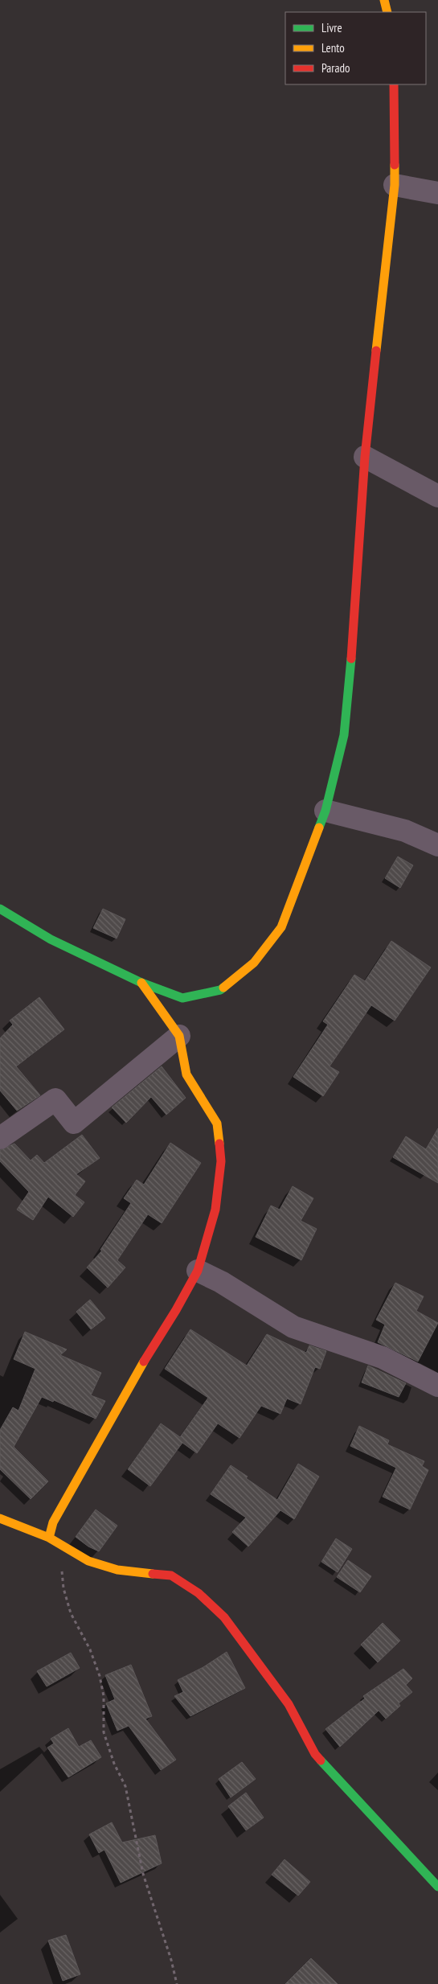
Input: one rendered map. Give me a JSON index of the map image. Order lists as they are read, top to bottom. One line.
{"legend":["Livre","Lento","Parado"]}
